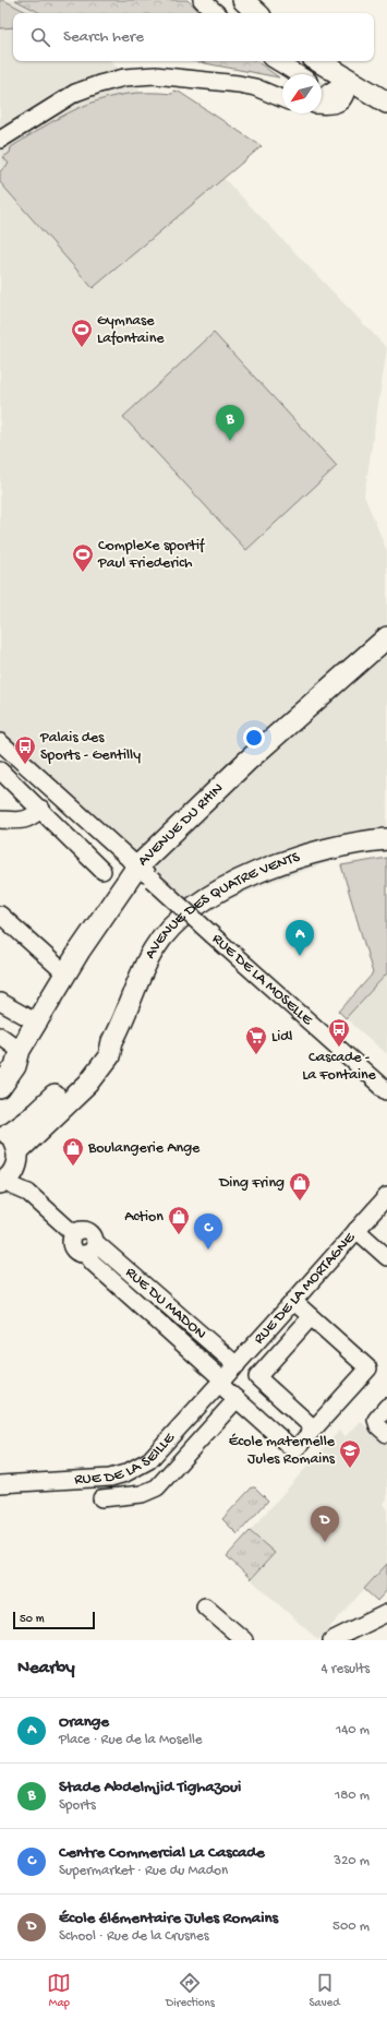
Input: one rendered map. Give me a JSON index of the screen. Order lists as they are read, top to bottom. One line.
{"streets":{"main road":["AVENUE DU RHIN","AVENUE DES QUATRE VENTS"],"street":["RUE DE LA MOSELLE","RUE DE LA MORTAGNE","RUE DU MADON","RUE DE LA SEILLE"]},"crossings":[["AVENUE DU RHIN","RUE DE LA MOSELLE"],["RUE DE LA MORTAGNE","RUE DU MADON"],["RUE DE LA MORTAGNE","RUE DE LA SEILLE"],["RUE DU MADON","RUE DE LA SEILLE"]],"places":{"sports":["Gymnase Lafontaine","Complexe sportif Paul Friederich"],"bus stop":["Palais des Sports - Gentilly","Cascade - La Fontaine"],"supermarket":["Lidl"],"shop":["Boulangerie Ange","Ding Fring","Action"],"school or university":["École maternelle Jules Romains"]},"scale_bar":"50 m","north":"bottom left","page":{"search":"Search here","pins":["B","A","C","D"],"scale":"50 m","heading":["Nearby","4 results"],"list":[{"mark":"A","name":"Orange","note":"Place · Rue de la Moselle","value":"140 m"},{"mark":"B","name":"Stade Abdelmjid Tighazoui","note":"Sports","value":"180 m"},{"mark":"C","name":"Centre Commercial La Cascade","note":"Supermarket · Rue du Madon","value":"320 m"},{"mark":"D","name":"École élémentaire Jules Romains","note":"School · Rue de la Crusnes","value":"500 m"}],"nav":["Map","Directions","Saved"]}}
